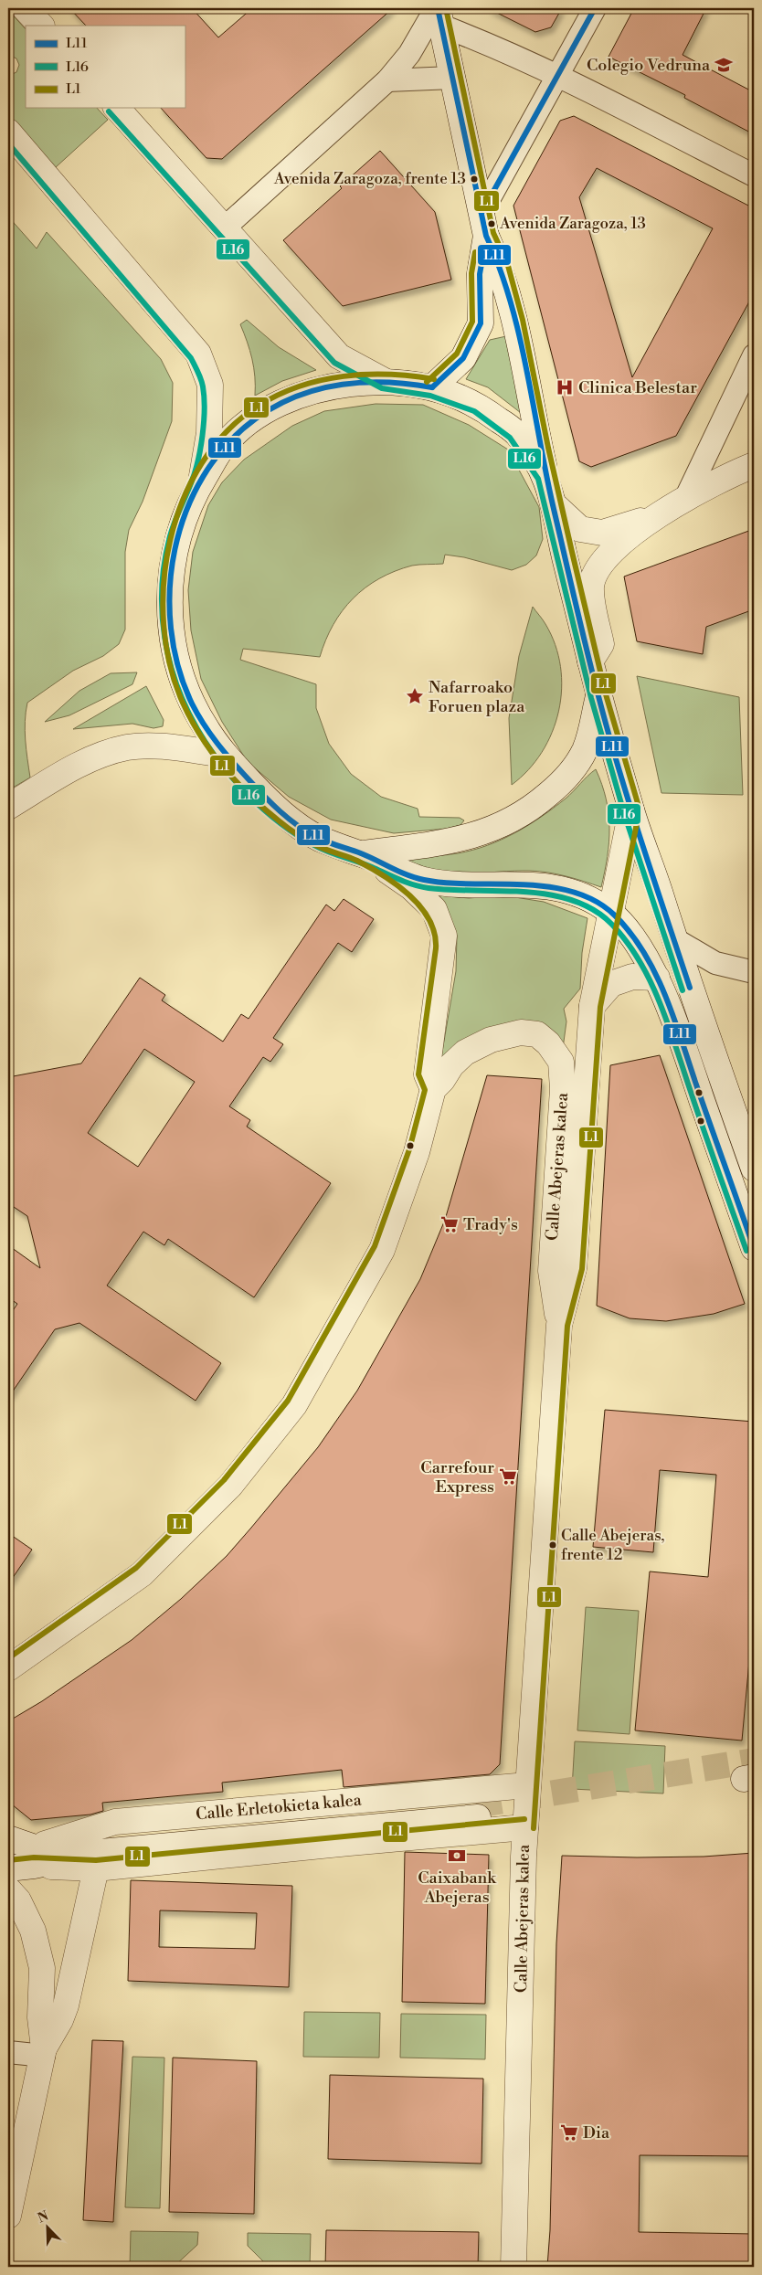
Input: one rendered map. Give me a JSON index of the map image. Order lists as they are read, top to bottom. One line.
{"streets":{"street":["Calle Abejeras kalea","Calle Erletokieta kalea"]},"crossings":[["Calle Abejeras kalea","Calle Erletokieta kalea"]],"places":{"school or university":["Colegio Vedruna"],"other":["Avenida Zaragoza, frente 13","Avenida Zaragoza, 13","Calle Abejeras, frente 12"],"hospital":["Clinica Belestar"],"place":["Nafarroako Foruen plaza"],"supermarket":["Trady's","Carrefour Express","Dia"],"bank":["Caixabank Abejeras"]},"lines":["transit line L11","transit line L1","transit line L16"],"legend":["L11","L16","L1"],"north":"top left"}
